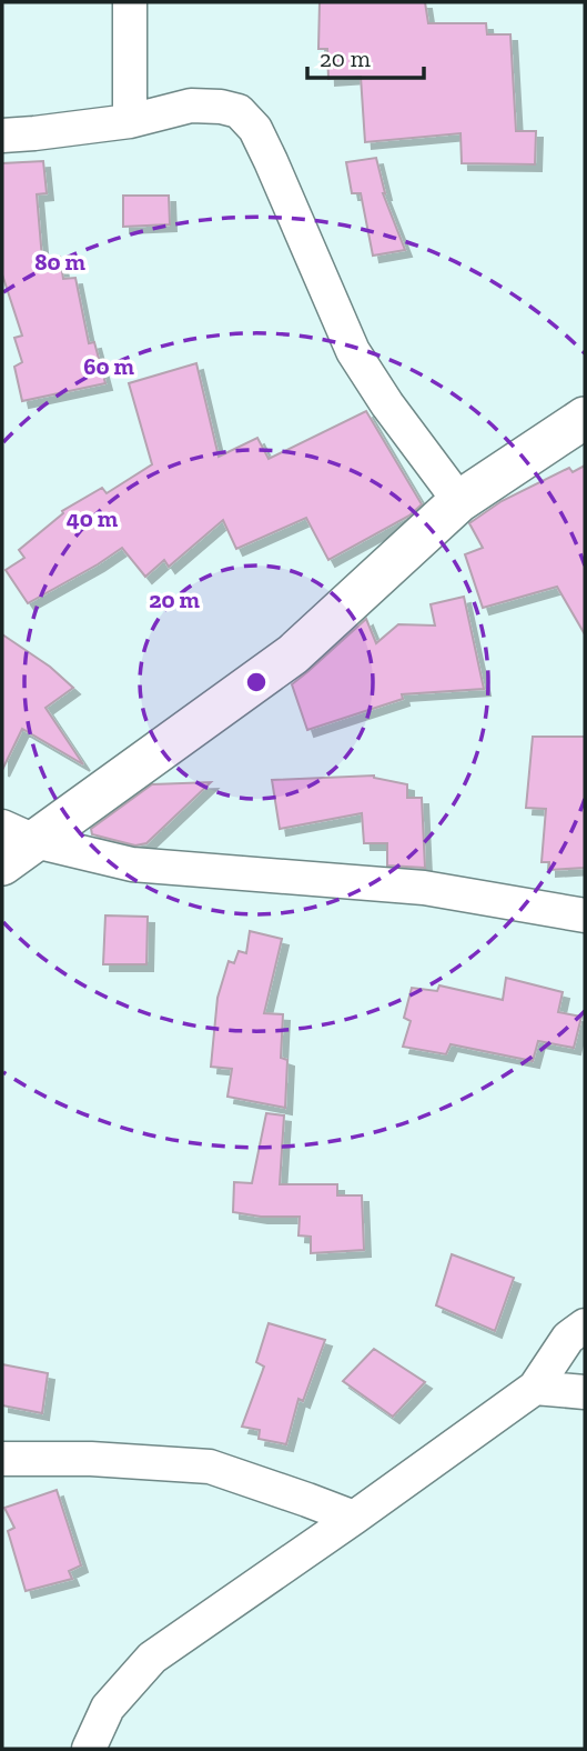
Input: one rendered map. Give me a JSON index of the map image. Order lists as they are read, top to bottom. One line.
{"scale_bar":"20 m","rings":["80 m","60 m","40 m","20 m"]}
